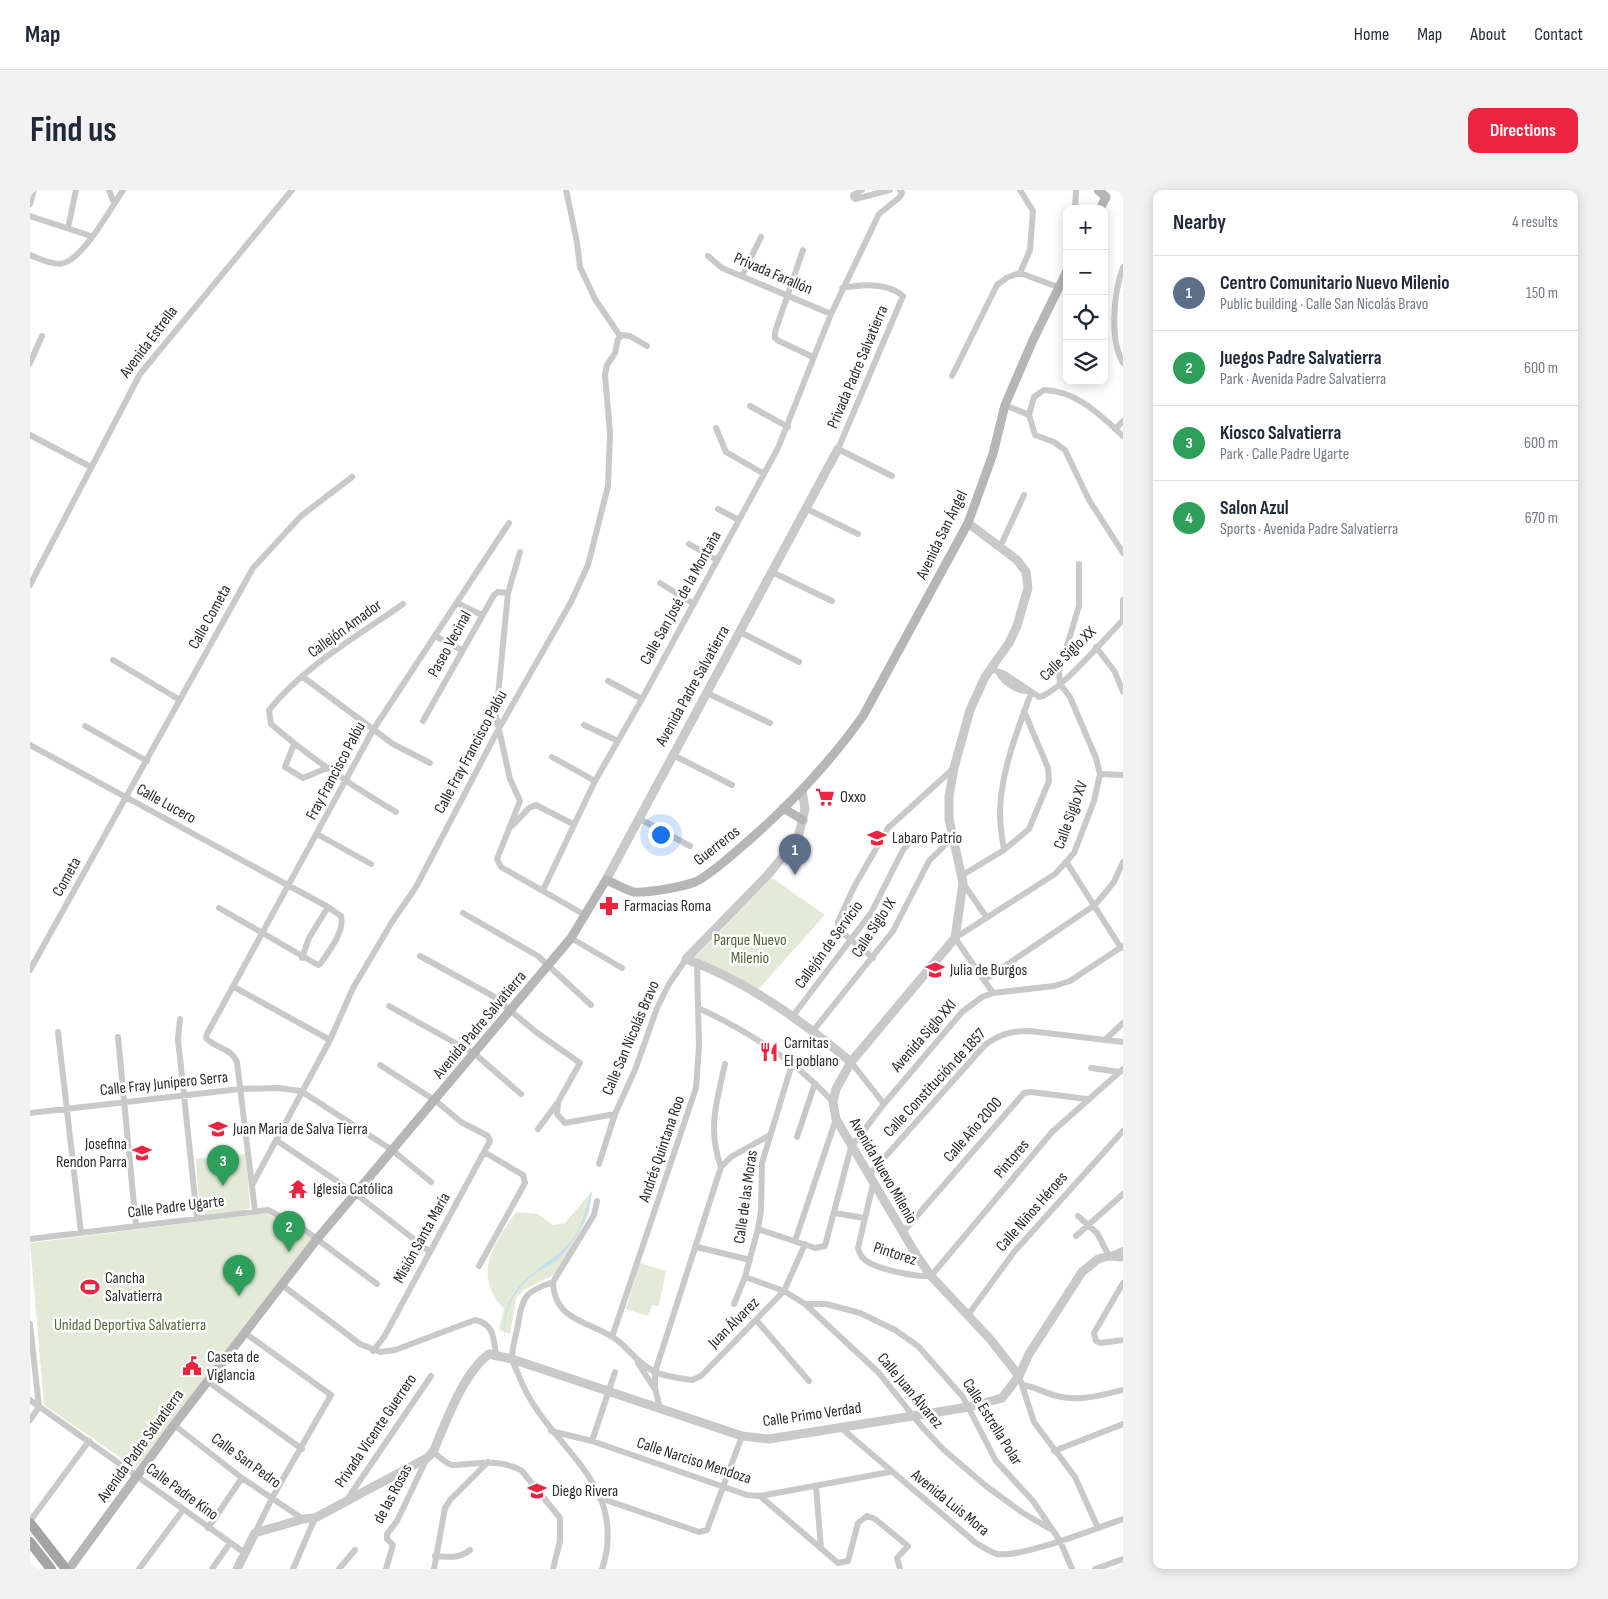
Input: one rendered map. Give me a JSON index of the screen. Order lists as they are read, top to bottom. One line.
{"streets":{"main road":["Avenida San Ángel","Avenida Padre Salvatierra","Guerreros"],"street":["Privada Farallón","Avenida Estrella","Privada Padre Salvatierra","Calle San José de la Montaña","Calle Cometa","Callejón Amador","Paseo Vecinal","Calle Siglo XX","Calle Fray Francisco Palóu","Fray Francisco Palóu","Calle Lucero","Calle Siglo XV","Cometa","Calle Siglo IX","Callejón de Servicio","Avenida Siglo XXI","Calle San Nicolás Bravo","Calle Constitución de 1857","Calle Fray Junípero Serra","Calle Año 2000","Andrés Quintana Roo","Pintores","Avenida Nuevo Milenio","Calle de las Moras","Calle Padre Ugarte","Calle Niños Héroes","Misión Santa María","Pintorez","Juan Álvarez","Calle Juan Álvarez","Calle Primo Verdad","Calle Estrella Polar","Privada Vicente Guerrero","Calle San Pedro","Calle Narciso Mendoza","Calle Padre Kino","de las Rosas","Avenida Luis Mora"]},"crossings":[["Privada Farallón","Calle San José de la Montaña"],["Privada Padre Salvatierra","Calle San José de la Montaña"],["Privada Padre Salvatierra","Avenida Padre Salvatierra"],["Avenida San Ángel","Guerreros"],["Avenida San Ángel","Calle San Nicolás Bravo"],["Calle Cometa","Calle Lucero"],["Calle Cometa","Cometa"],["Calle Siglo XX","Calle Siglo XV"],["Avenida Padre Salvatierra","Guerreros"],["Avenida Padre Salvatierra","Calle Padre Ugarte"],["Avenida Padre Salvatierra","Misión Santa María"],["Avenida Padre Salvatierra","Calle San Pedro"],["Avenida Padre Salvatierra","Calle Padre Kino"],["Calle Fray Francisco Palóu","Calle Fray Junípero Serra"],["Fray Francisco Palóu","Calle Lucero"],["Fray Francisco Palóu","Calle Fray Junípero Serra"],["Calle Lucero","Cometa"],["Guerreros","Calle San Nicolás Bravo"],["Avenida Siglo XXI","Avenida Nuevo Milenio"],["Calle Constitución de 1857","Avenida Nuevo Milenio"],["Calle Año 2000","Pintores"],["Calle Año 2000","Avenida Nuevo Milenio"],["Pintores","Avenida Nuevo Milenio"],["Pintores","Pintorez"],["Avenida Nuevo Milenio","Calle Niños Héroes"],["Avenida Nuevo Milenio","Pintorez"],["Avenida Nuevo Milenio","Calle Primo Verdad"],["Avenida Nuevo Milenio","Avenida Luis Mora"],["Calle de las Moras","Juan Álvarez"],["Calle de las Moras","Calle Juan Álvarez"],["Juan Álvarez","Calle Juan Álvarez"],["Calle Juan Álvarez","Calle Primo Verdad"],["Calle Juan Álvarez","Calle Estrella Polar"],["Calle Primo Verdad","Calle Estrella Polar"],["Calle Primo Verdad","Avenida Luis Mora"],["Calle Estrella Polar","Avenida Luis Mora"],["Calle Narciso Mendoza","Avenida Luis Mora"]],"parks":["Parque Nuevo Milenio","Unidad Deportiva Salvatierra"],"places":{"supermarket":["Oxxo"],"school or university":["Labaro Patrio","Julia de Burgos","Juan Maria de Salva Tierra","Josefina Rendon Parra","Diego Rivera"],"pharmacy":["Farmacias Roma"],"restaurant":["Carnitas El poblano"],"temple":["Iglesia Católica"],"sports":["Cancha Salvatierra"],"public building":["Caseta de Viglancia"]},"page":{"header":"Map","nav":["Home","Map","About","Contact"],"buttons":"Directions","title":"Find us","heading":["Nearby","4 results"],"map_buttons":["+","−"],"list":[{"mark":"1","name":"Centro Comunitario Nuevo Milenio","note":"Public building · Calle San Nicolás Bravo","value":"150 m"},{"mark":"2","name":"Juegos Padre Salvatierra","note":"Park · Avenida Padre Salvatierra","value":"600 m"},{"mark":"3","name":"Kiosco Salvatierra","note":"Park · Calle Padre Ugarte","value":"600 m"},{"mark":"4","name":"Salon Azul","note":"Sports · Avenida Padre Salvatierra","value":"670 m"}],"pins":["1","3","2","4"]}}
